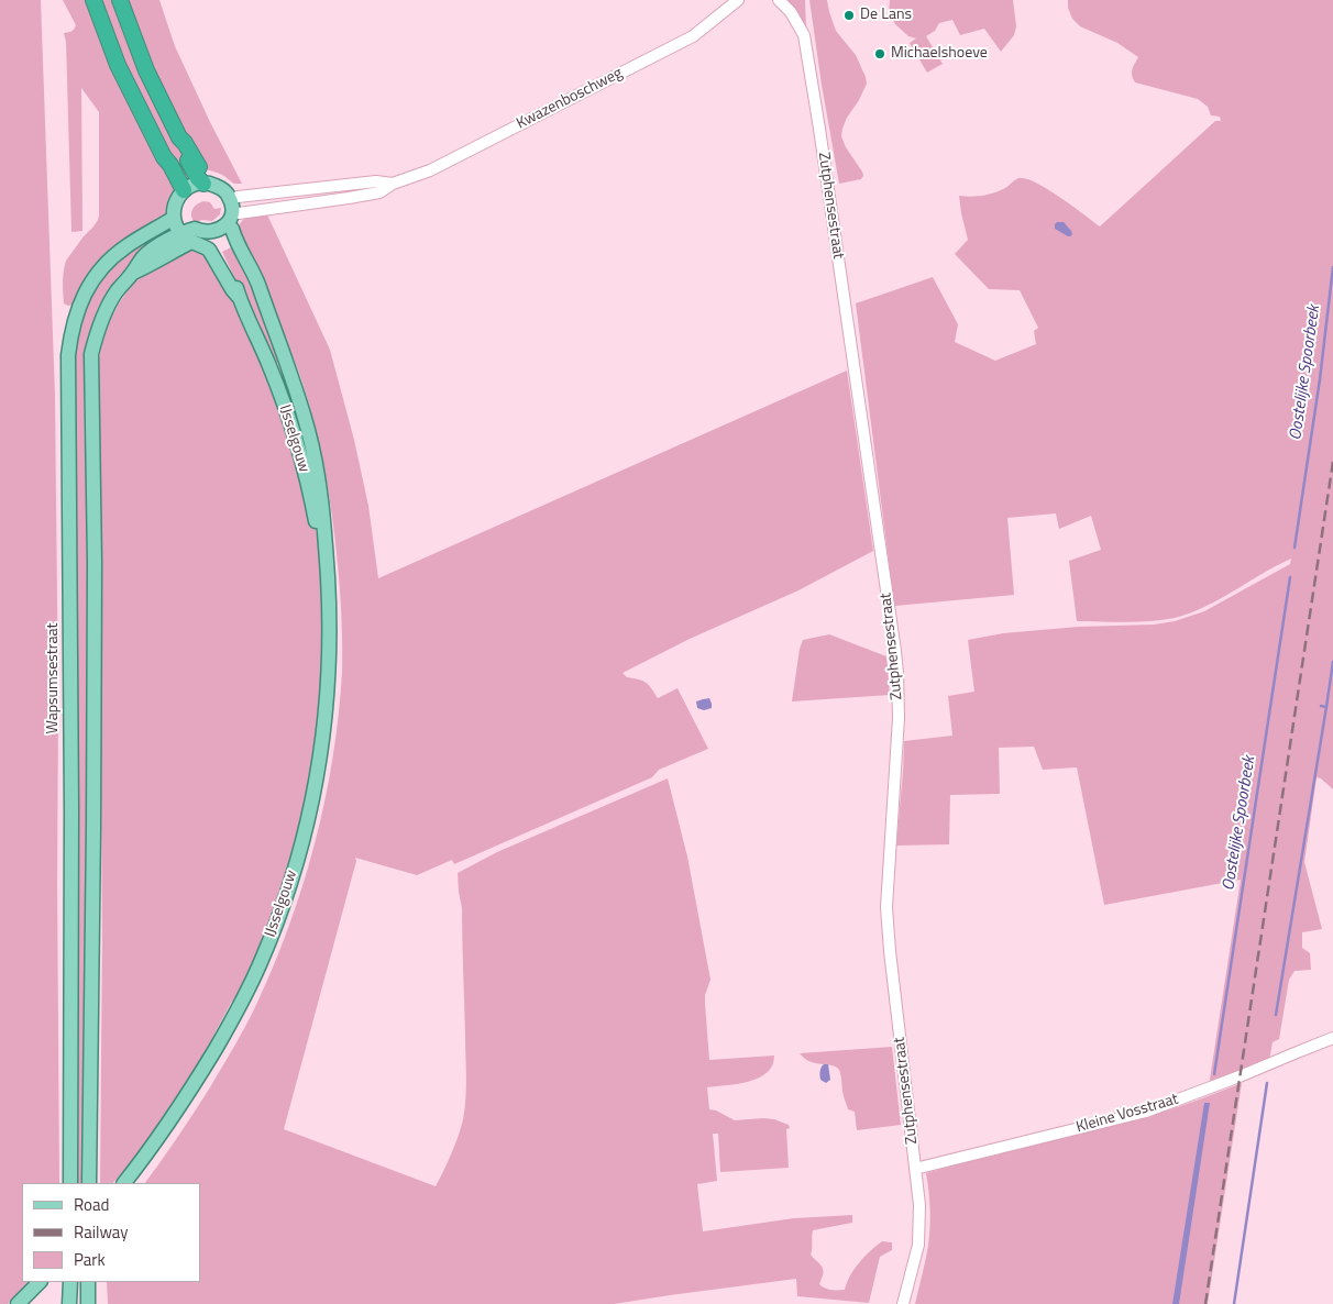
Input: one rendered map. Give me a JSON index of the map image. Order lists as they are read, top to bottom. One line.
{"streets":{"main road":["IJsselgouw","Wapsumsestraat"],"street":["Kwazenboschweg","Zutphensestraat","Kleine Vosstraat"]},"crossings":[["Zutphensestraat","Kleine Vosstraat"]],"water":["Oostelijke Spoorbeek"],"places":["De Lans","Michaelshoeve"],"legend":["Road","Railway","Park"]}
